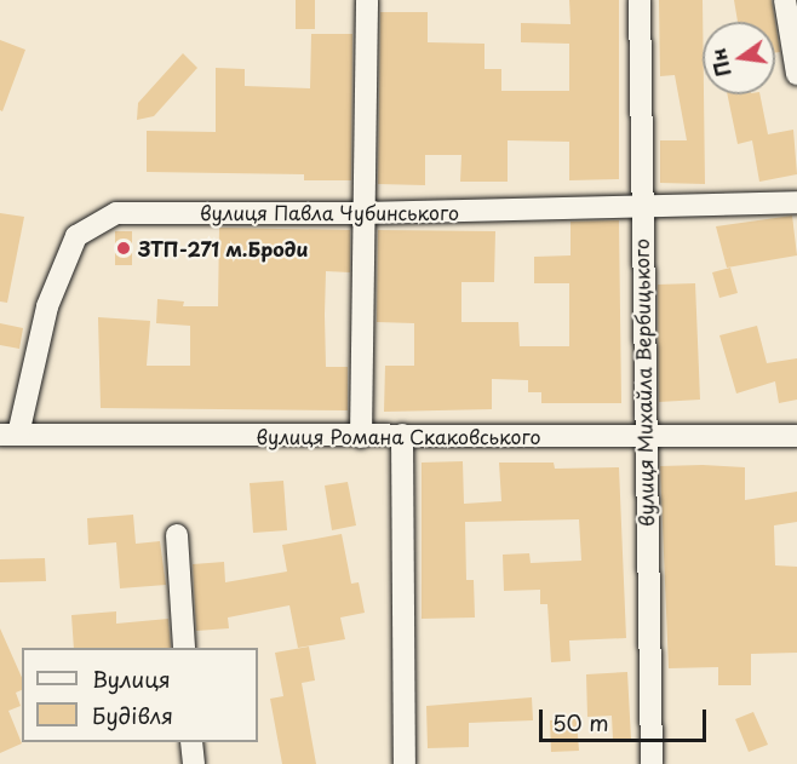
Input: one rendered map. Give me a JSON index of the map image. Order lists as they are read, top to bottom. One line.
{"streets":{"street":["вулиця Павла Чубинського","вулиця Михайла Вербицького","вулиця Романа Скаковського"]},"crossings":[["вулиця Павла Чубинського","вулиця Михайла Вербицького"],["вулиця Павла Чубинського","вулиця Романа Скаковського"],["вулиця Михайла Вербицького","вулиця Романа Скаковського"]],"places":["ЗТП-271 м.Броди"],"legend":["Вулиця","Будівля"],"scale_bar":"50 m","north":"left"}
